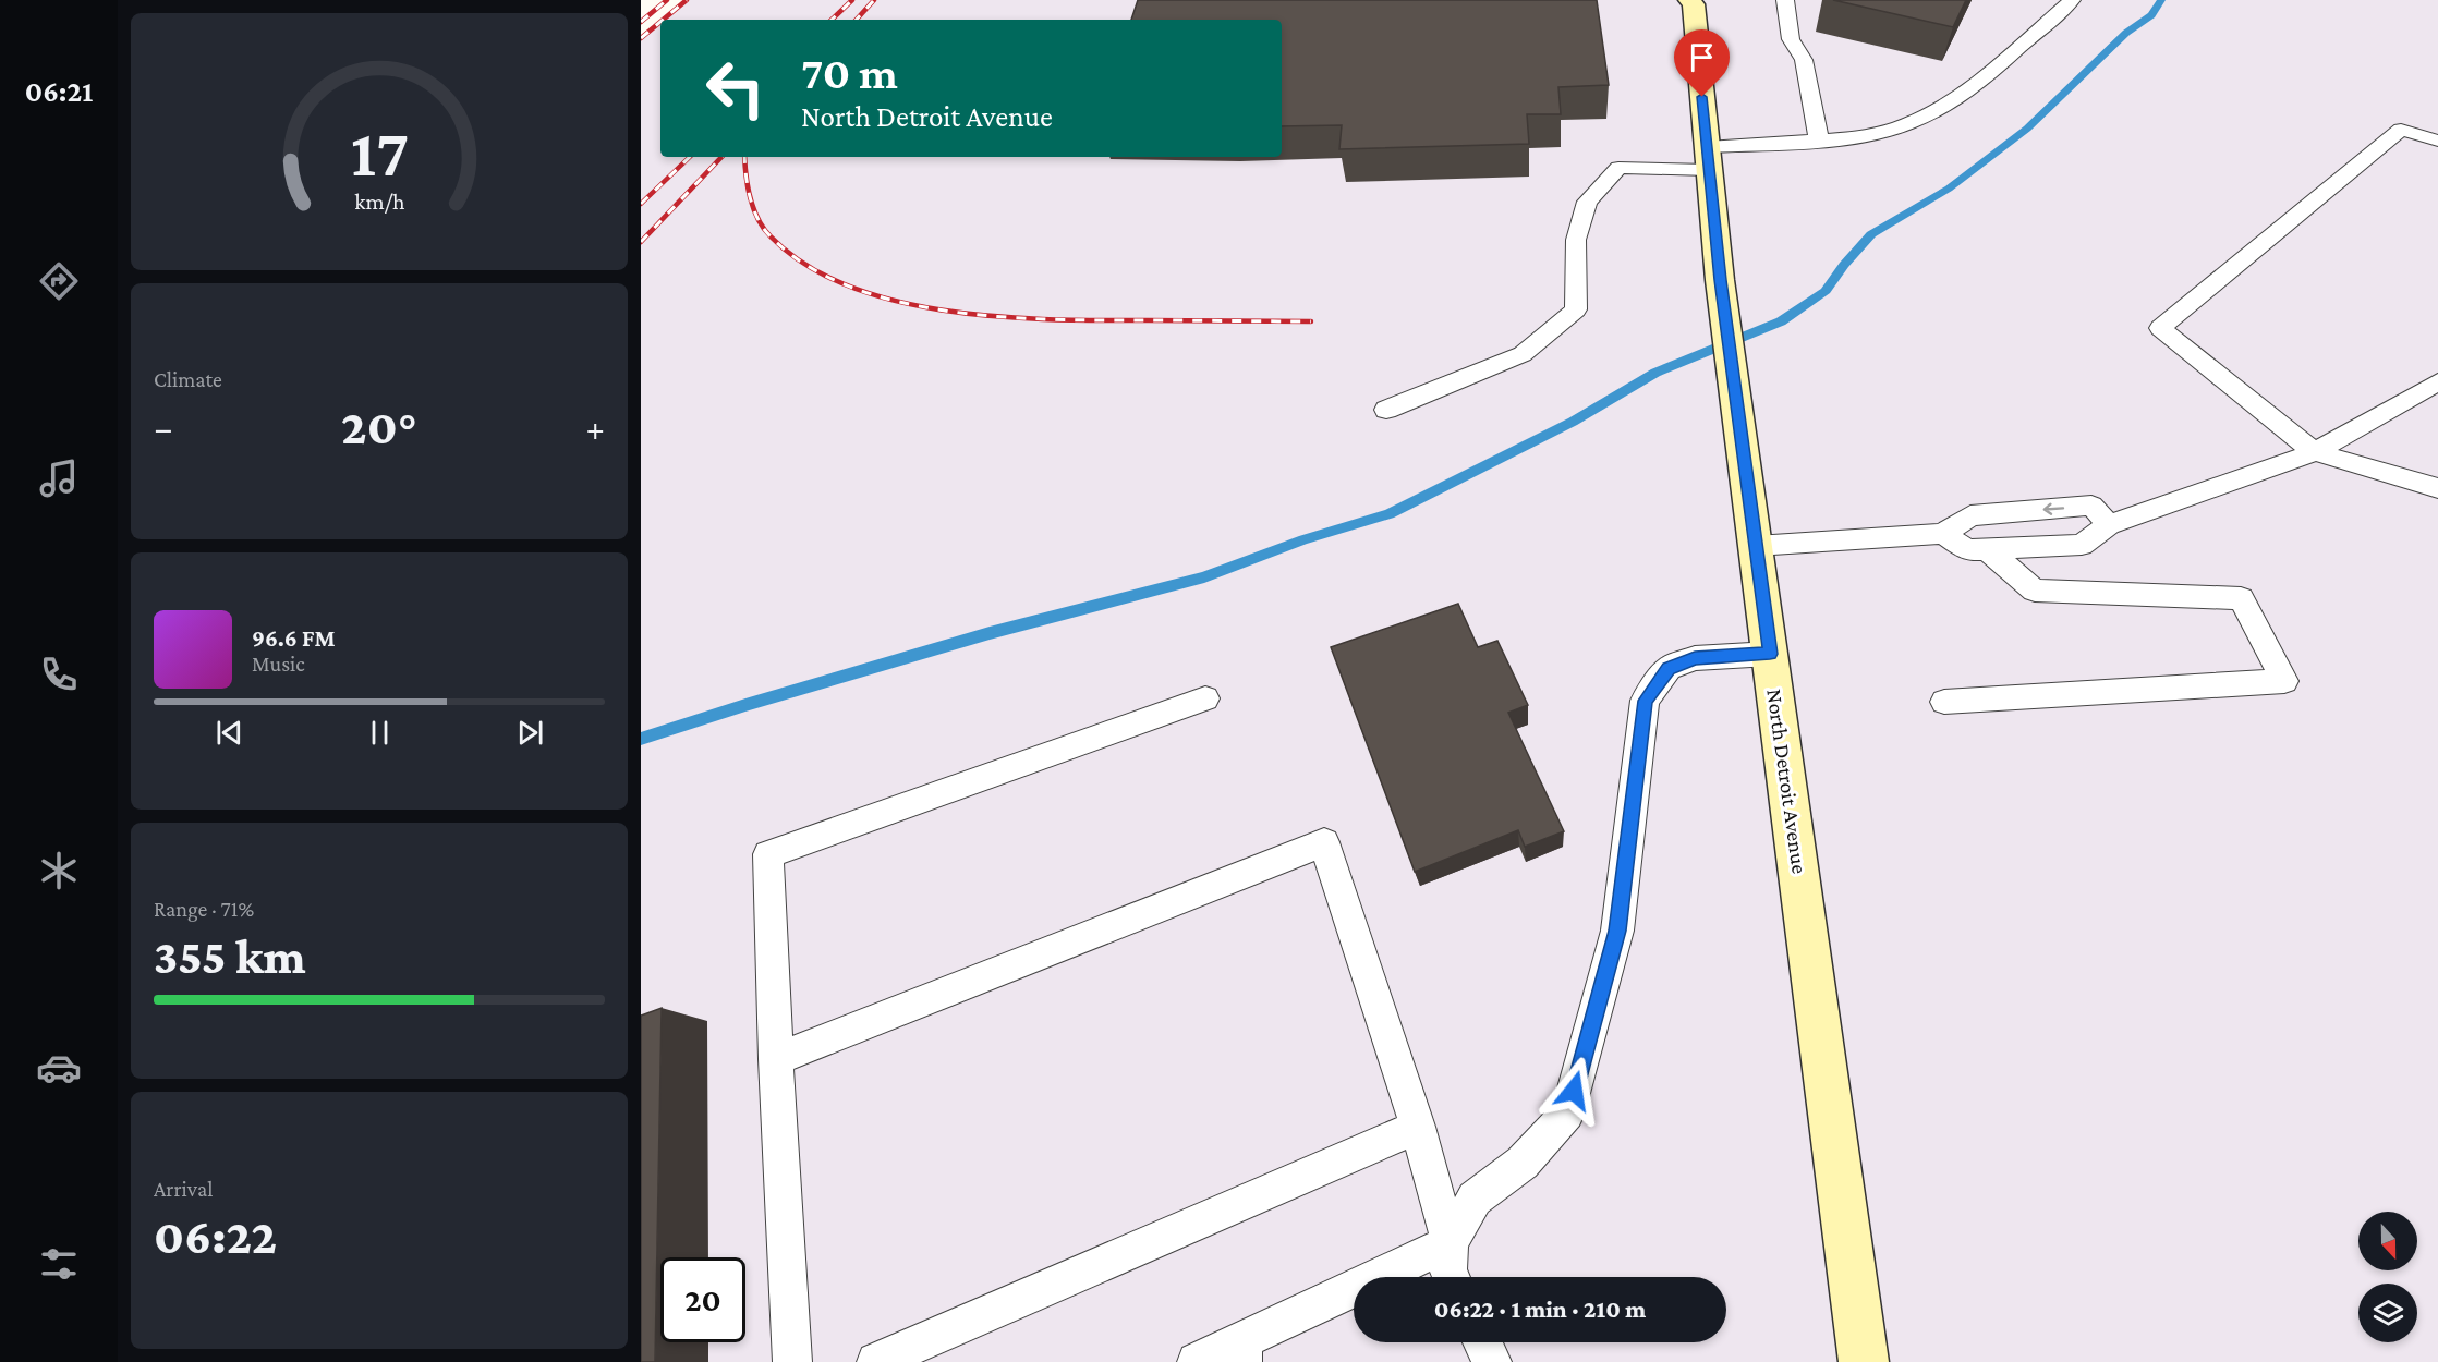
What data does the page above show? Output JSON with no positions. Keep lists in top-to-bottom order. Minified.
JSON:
{"streets":{"main road":["North Detroit Avenue"]},"north":"bottom","page":{"tabs":"06:21","turn":["70 m","North Detroit Avenue"],"tile":["Climate",["Range · 71%","355 km"],["Arrival","06:22"]],"heat":["−","20°","+"],"song":["96.6 FM","Music"],"limit":"20","trip":"06:22 · 1 min · 210 m","gauge":["17","km/h"]}}
